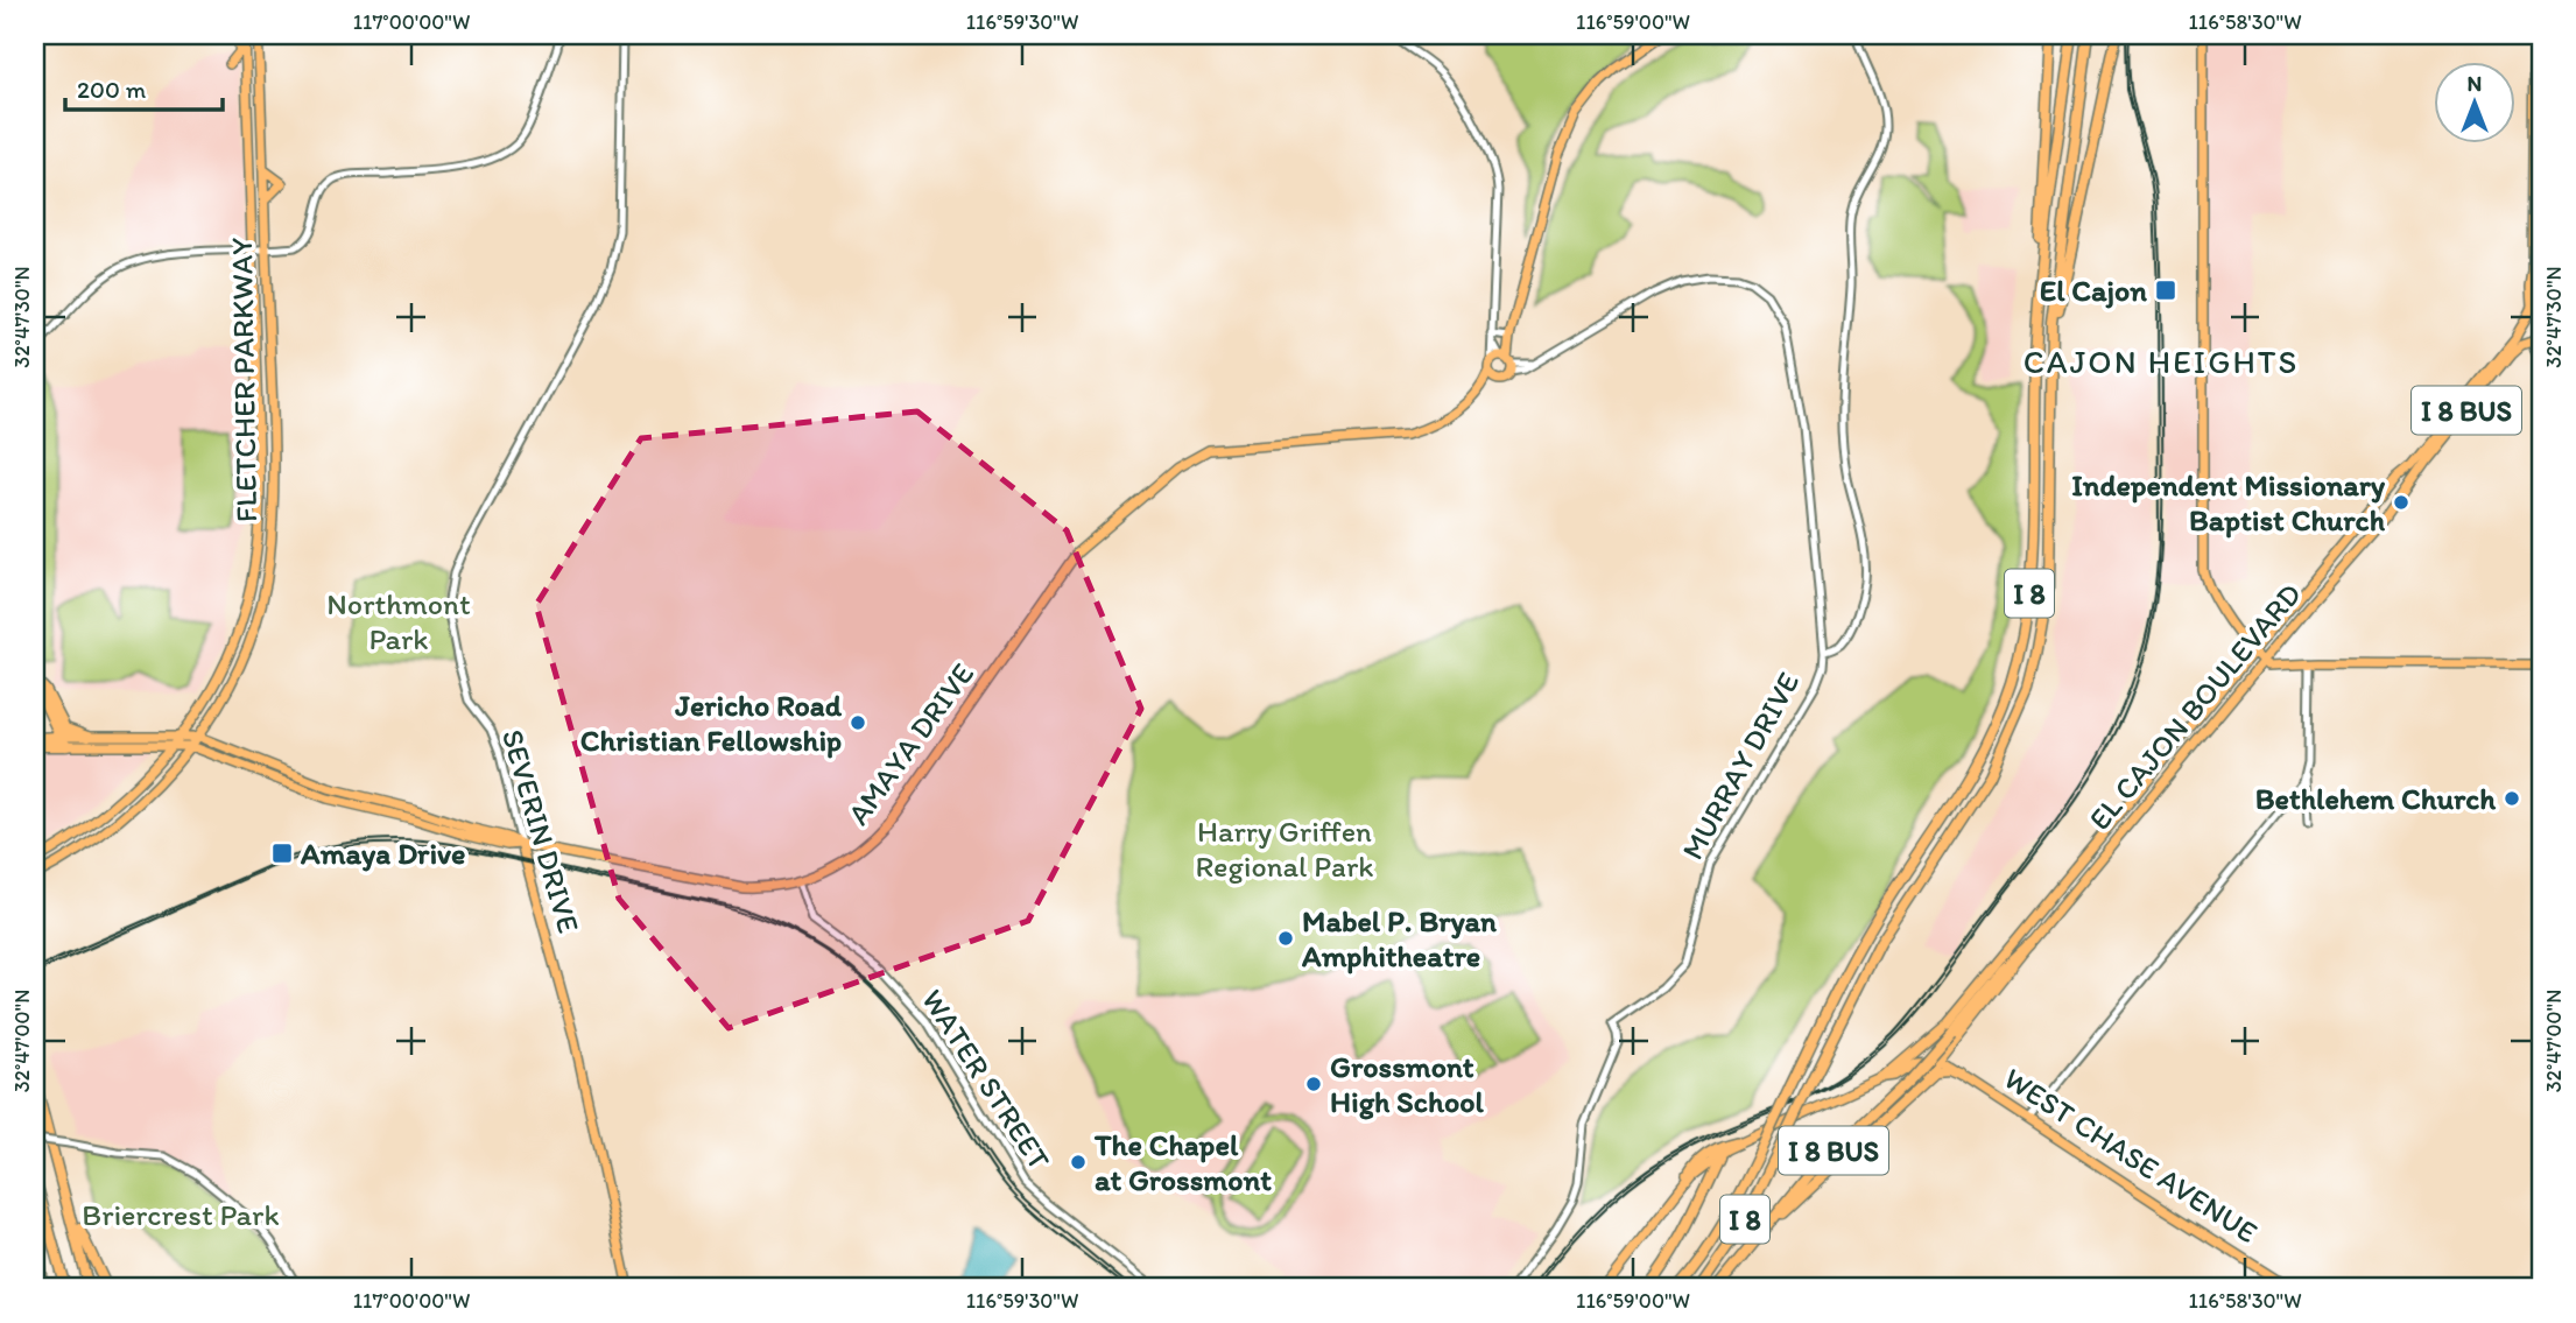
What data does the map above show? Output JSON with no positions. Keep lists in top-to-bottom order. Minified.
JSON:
{"streets":{"highway":["I 8 BUS","I 8"],"main road":["FLETCHER PARKWAY","EL CAJON BOULEVARD","AMAYA DRIVE","SEVERIN DRIVE","WEST CHASE AVENUE"],"street":["MURRAY DRIVE","WATER STREET"]},"crossings":[["FLETCHER PARKWAY","AMAYA DRIVE"],["I 8 BUS","EL CAJON BOULEVARD"],["EL CAJON BOULEVARD","WEST CHASE AVENUE"],["AMAYA DRIVE","SEVERIN DRIVE"],["AMAYA DRIVE","WATER STREET"]],"districts":["CAJON HEIGHTS"],"parks":["Northmont Park","Harry Griffen Regional Park","Briercrest Park"],"places":{"transit":["El Cajon","Amaya Drive"],"other":["Independent Missionary Baptist Church","Jericho Road Christian Fellowship","Bethlehem Church","Mabel P. Bryan Amphitheatre","Grossmont High School","The Chapel at Grossmont"]},"scale_bar":"200 m","north":"top","coordinates":["117°00'00\"W","116°59'30\"W","116°59'00\"W","116°58'30\"W","32°47'30\"N","32°47'00\"N"]}
